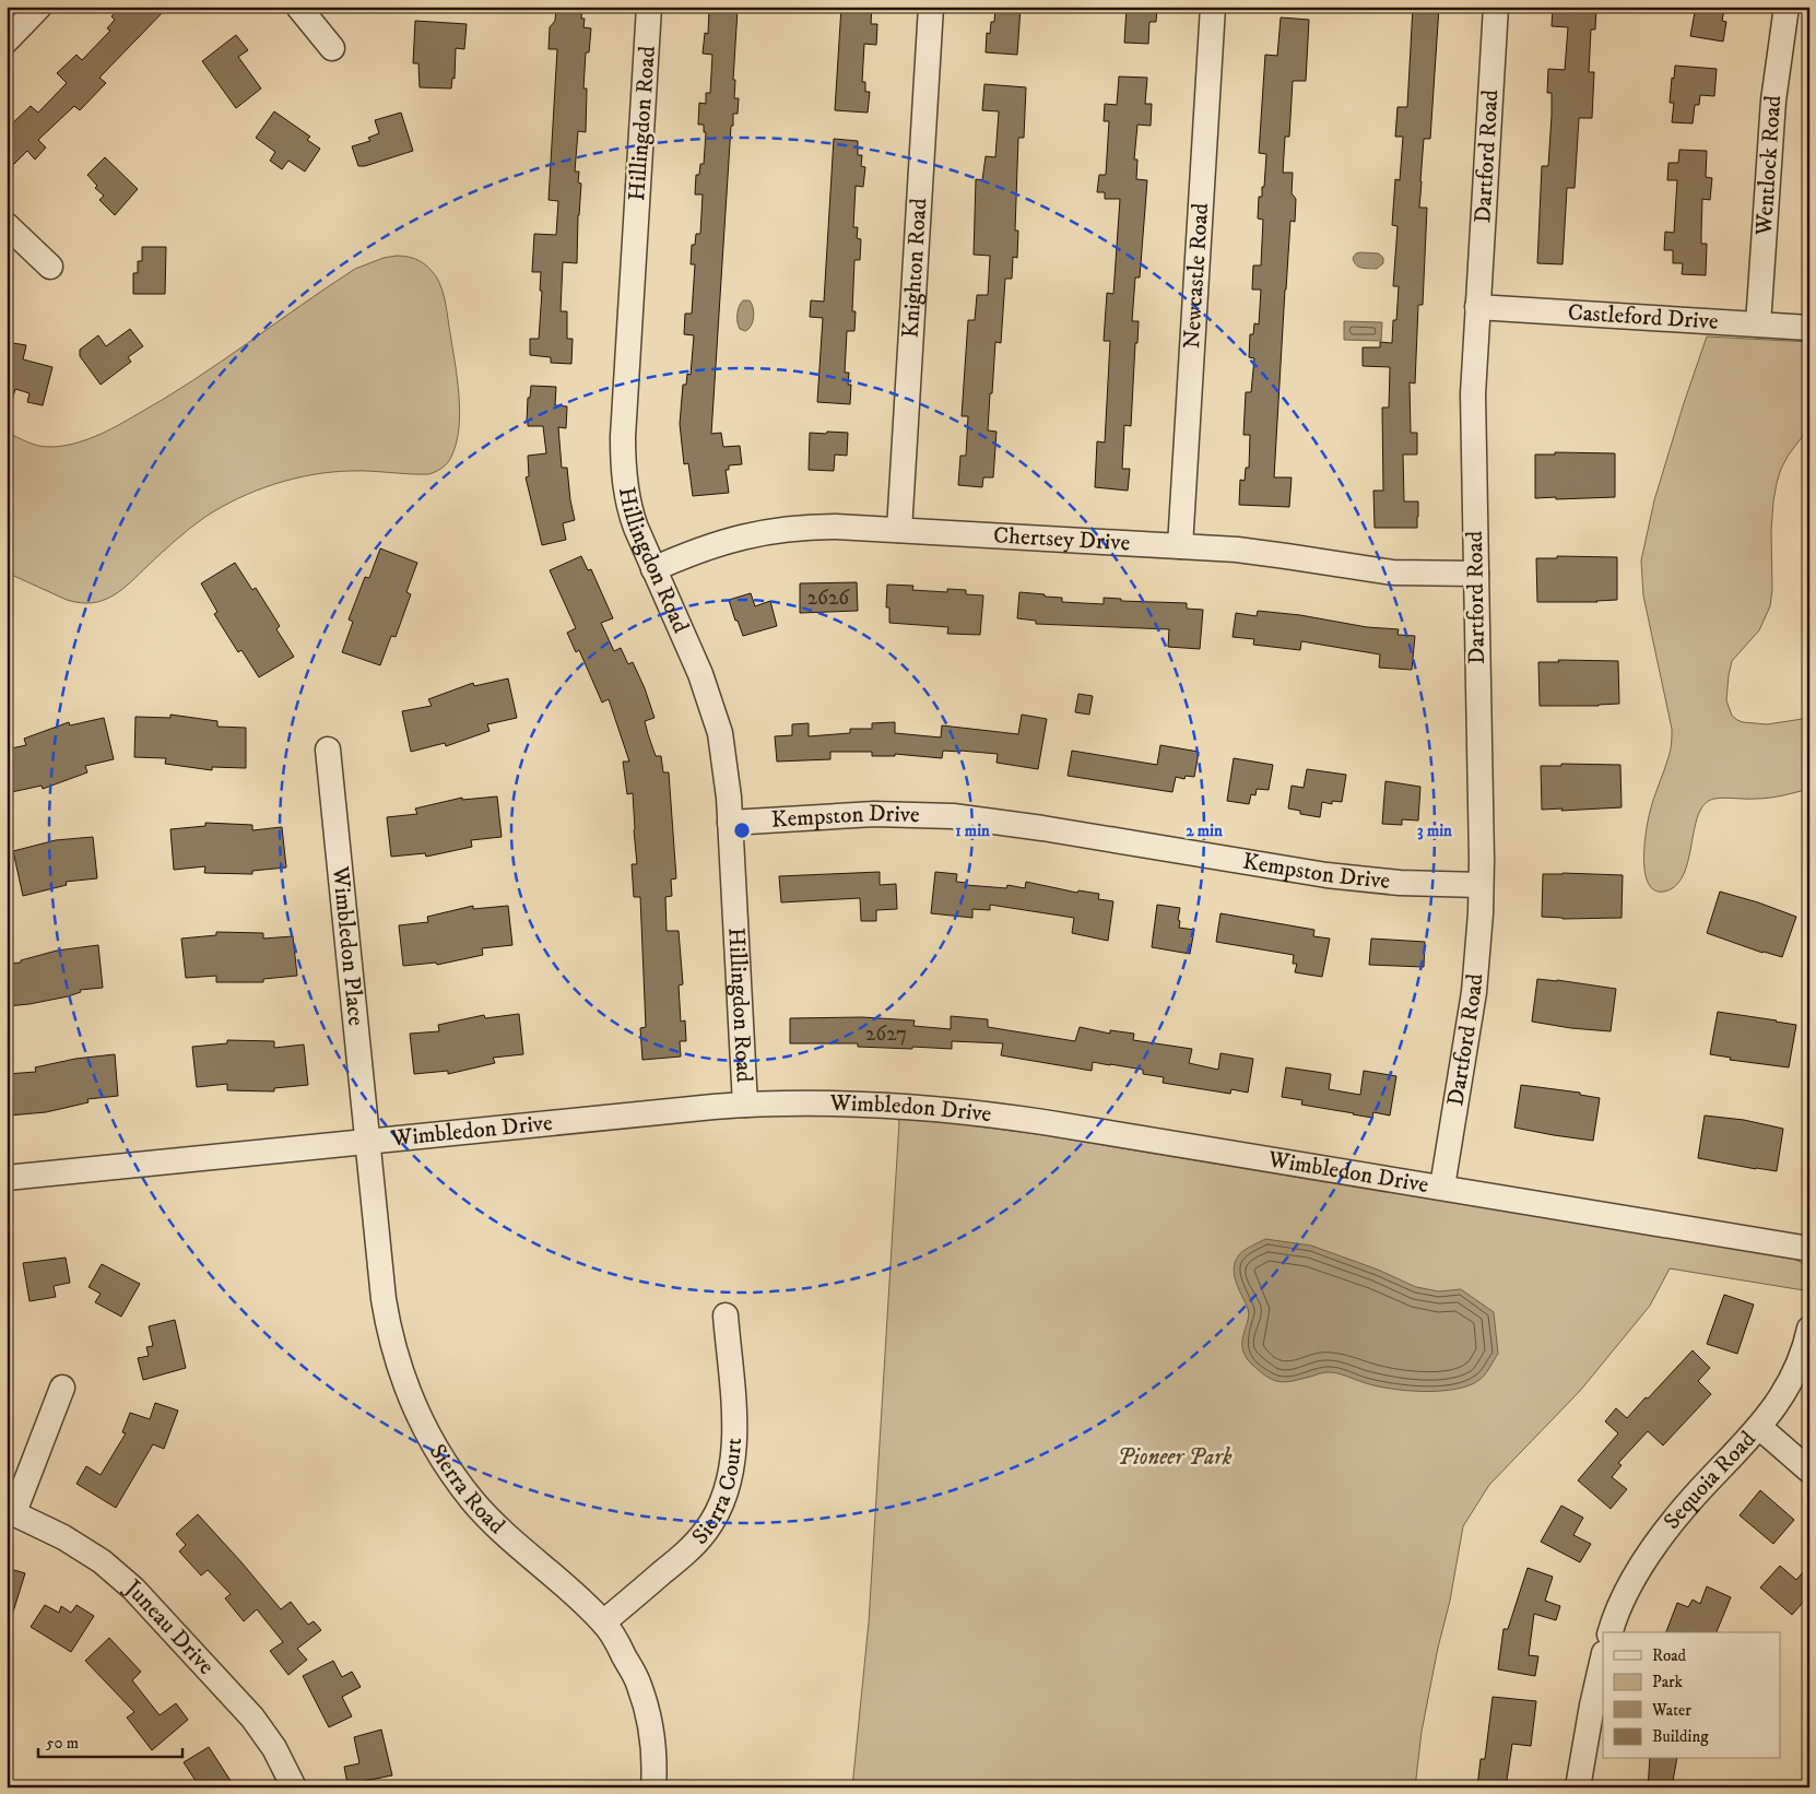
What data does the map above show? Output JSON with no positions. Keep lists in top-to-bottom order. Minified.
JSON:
{"streets":{"street":["Hillingdon Road","Dartford Road","Wentlock Road","Knighton Road","Newcastle Road","Castleford Drive","Chertsey Drive","Kempston Drive","Wimbledon Place","Wimbledon Drive","Sequoia Road","Sierra Road","Sierra Court","Juneau Drive"]},"crossings":[["Hillingdon Road","Chertsey Drive"],["Hillingdon Road","Kempston Drive"],["Hillingdon Road","Wimbledon Drive"],["Dartford Road","Castleford Drive"],["Dartford Road","Chertsey Drive"],["Dartford Road","Kempston Drive"],["Dartford Road","Wimbledon Drive"],["Wentlock Road","Castleford Drive"],["Knighton Road","Chertsey Drive"],["Newcastle Road","Chertsey Drive"],["Wimbledon Place","Wimbledon Drive"],["Wimbledon Place","Sierra Road"],["Wimbledon Drive","Sierra Road"],["Sierra Road","Sierra Court"]],"parks":["Pioneer Park"],"house_numbers":["2626","2627"],"legend":["Road","Park","Water","Building"],"scale_bar":"50 m","rings":["1 min","2 min","3 min"]}
